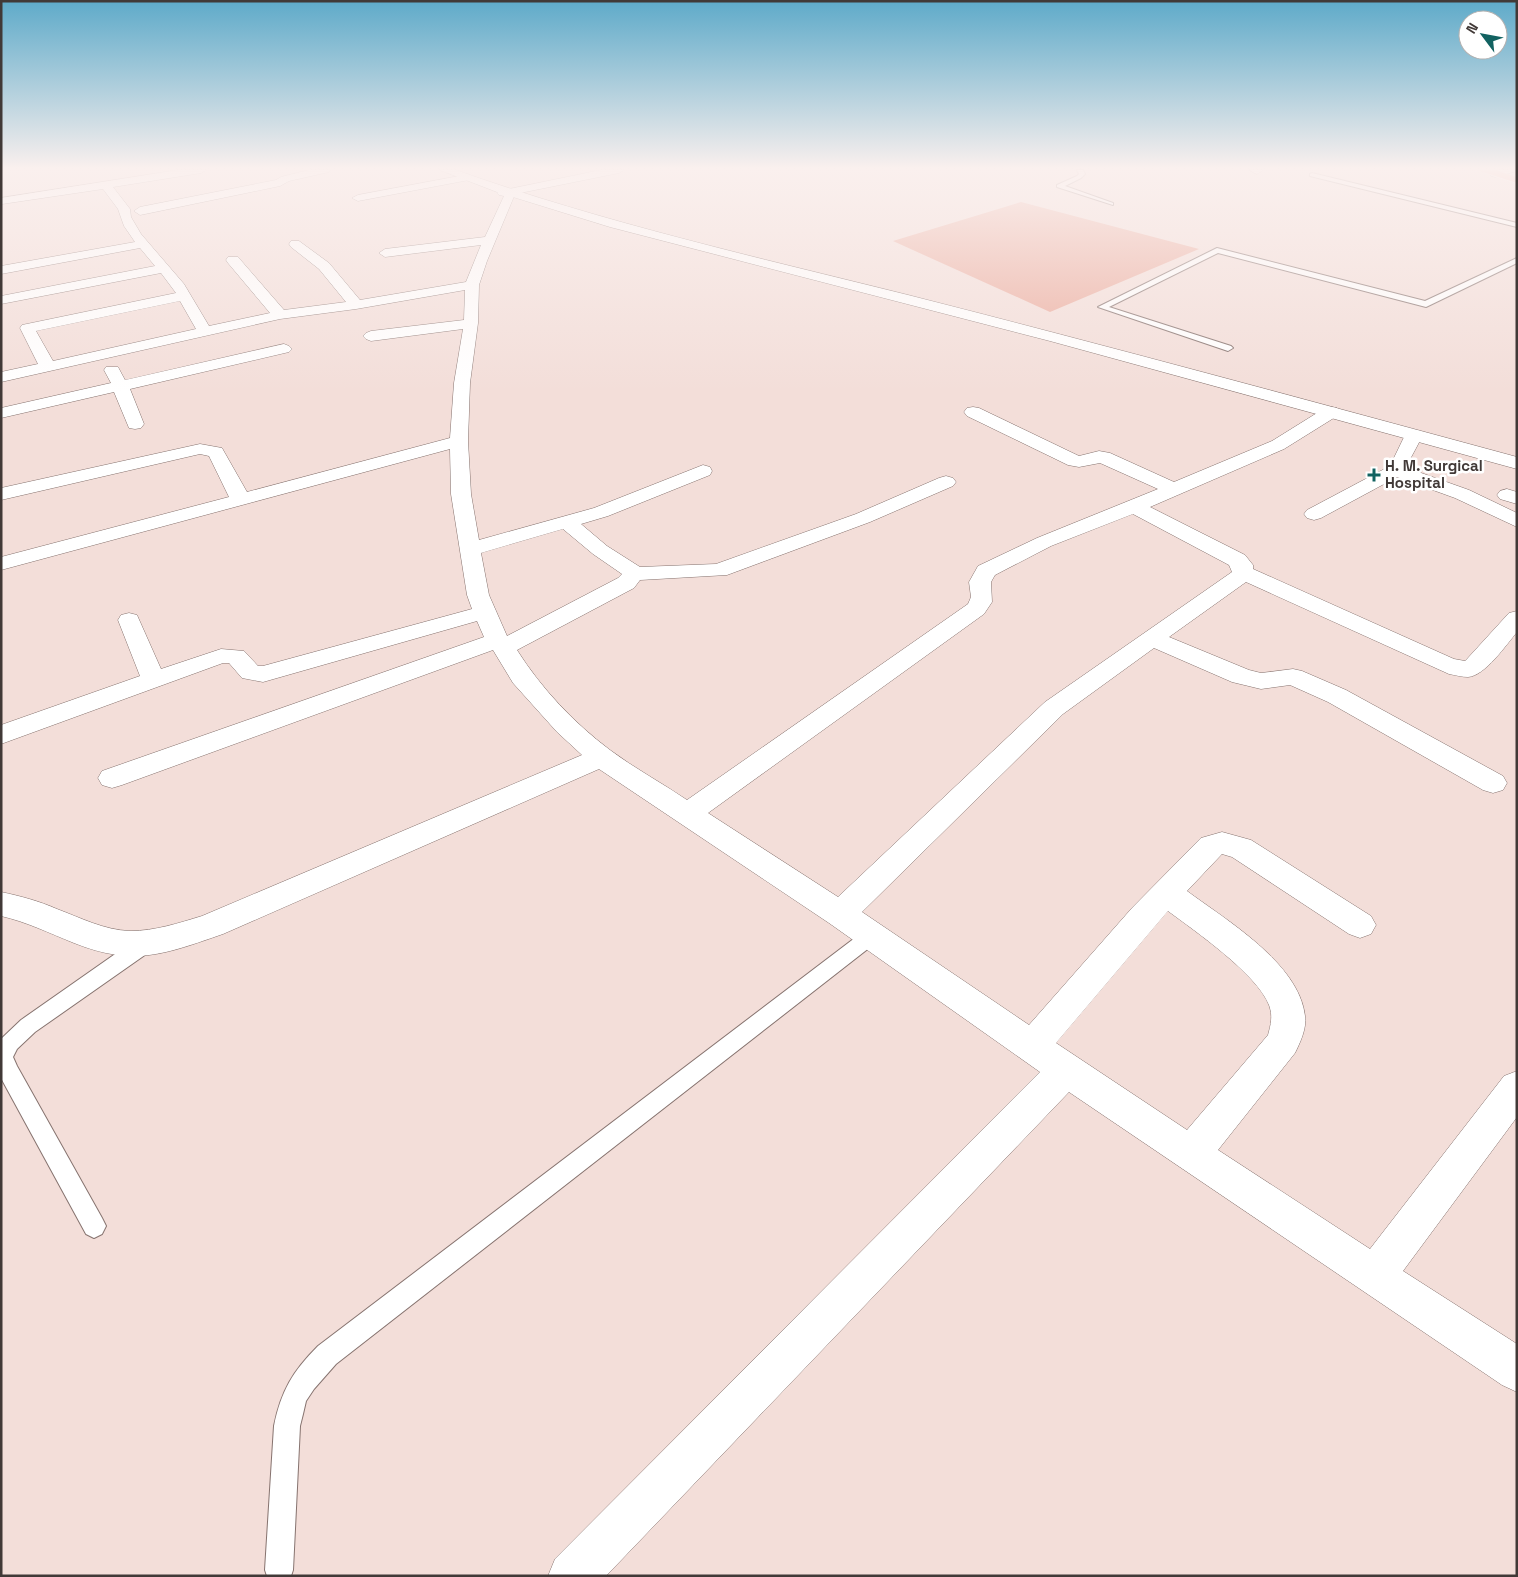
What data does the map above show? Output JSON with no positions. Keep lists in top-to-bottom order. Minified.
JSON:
{"places":{"health":["H. M. Surgical Hospital"]},"north":"top left"}
